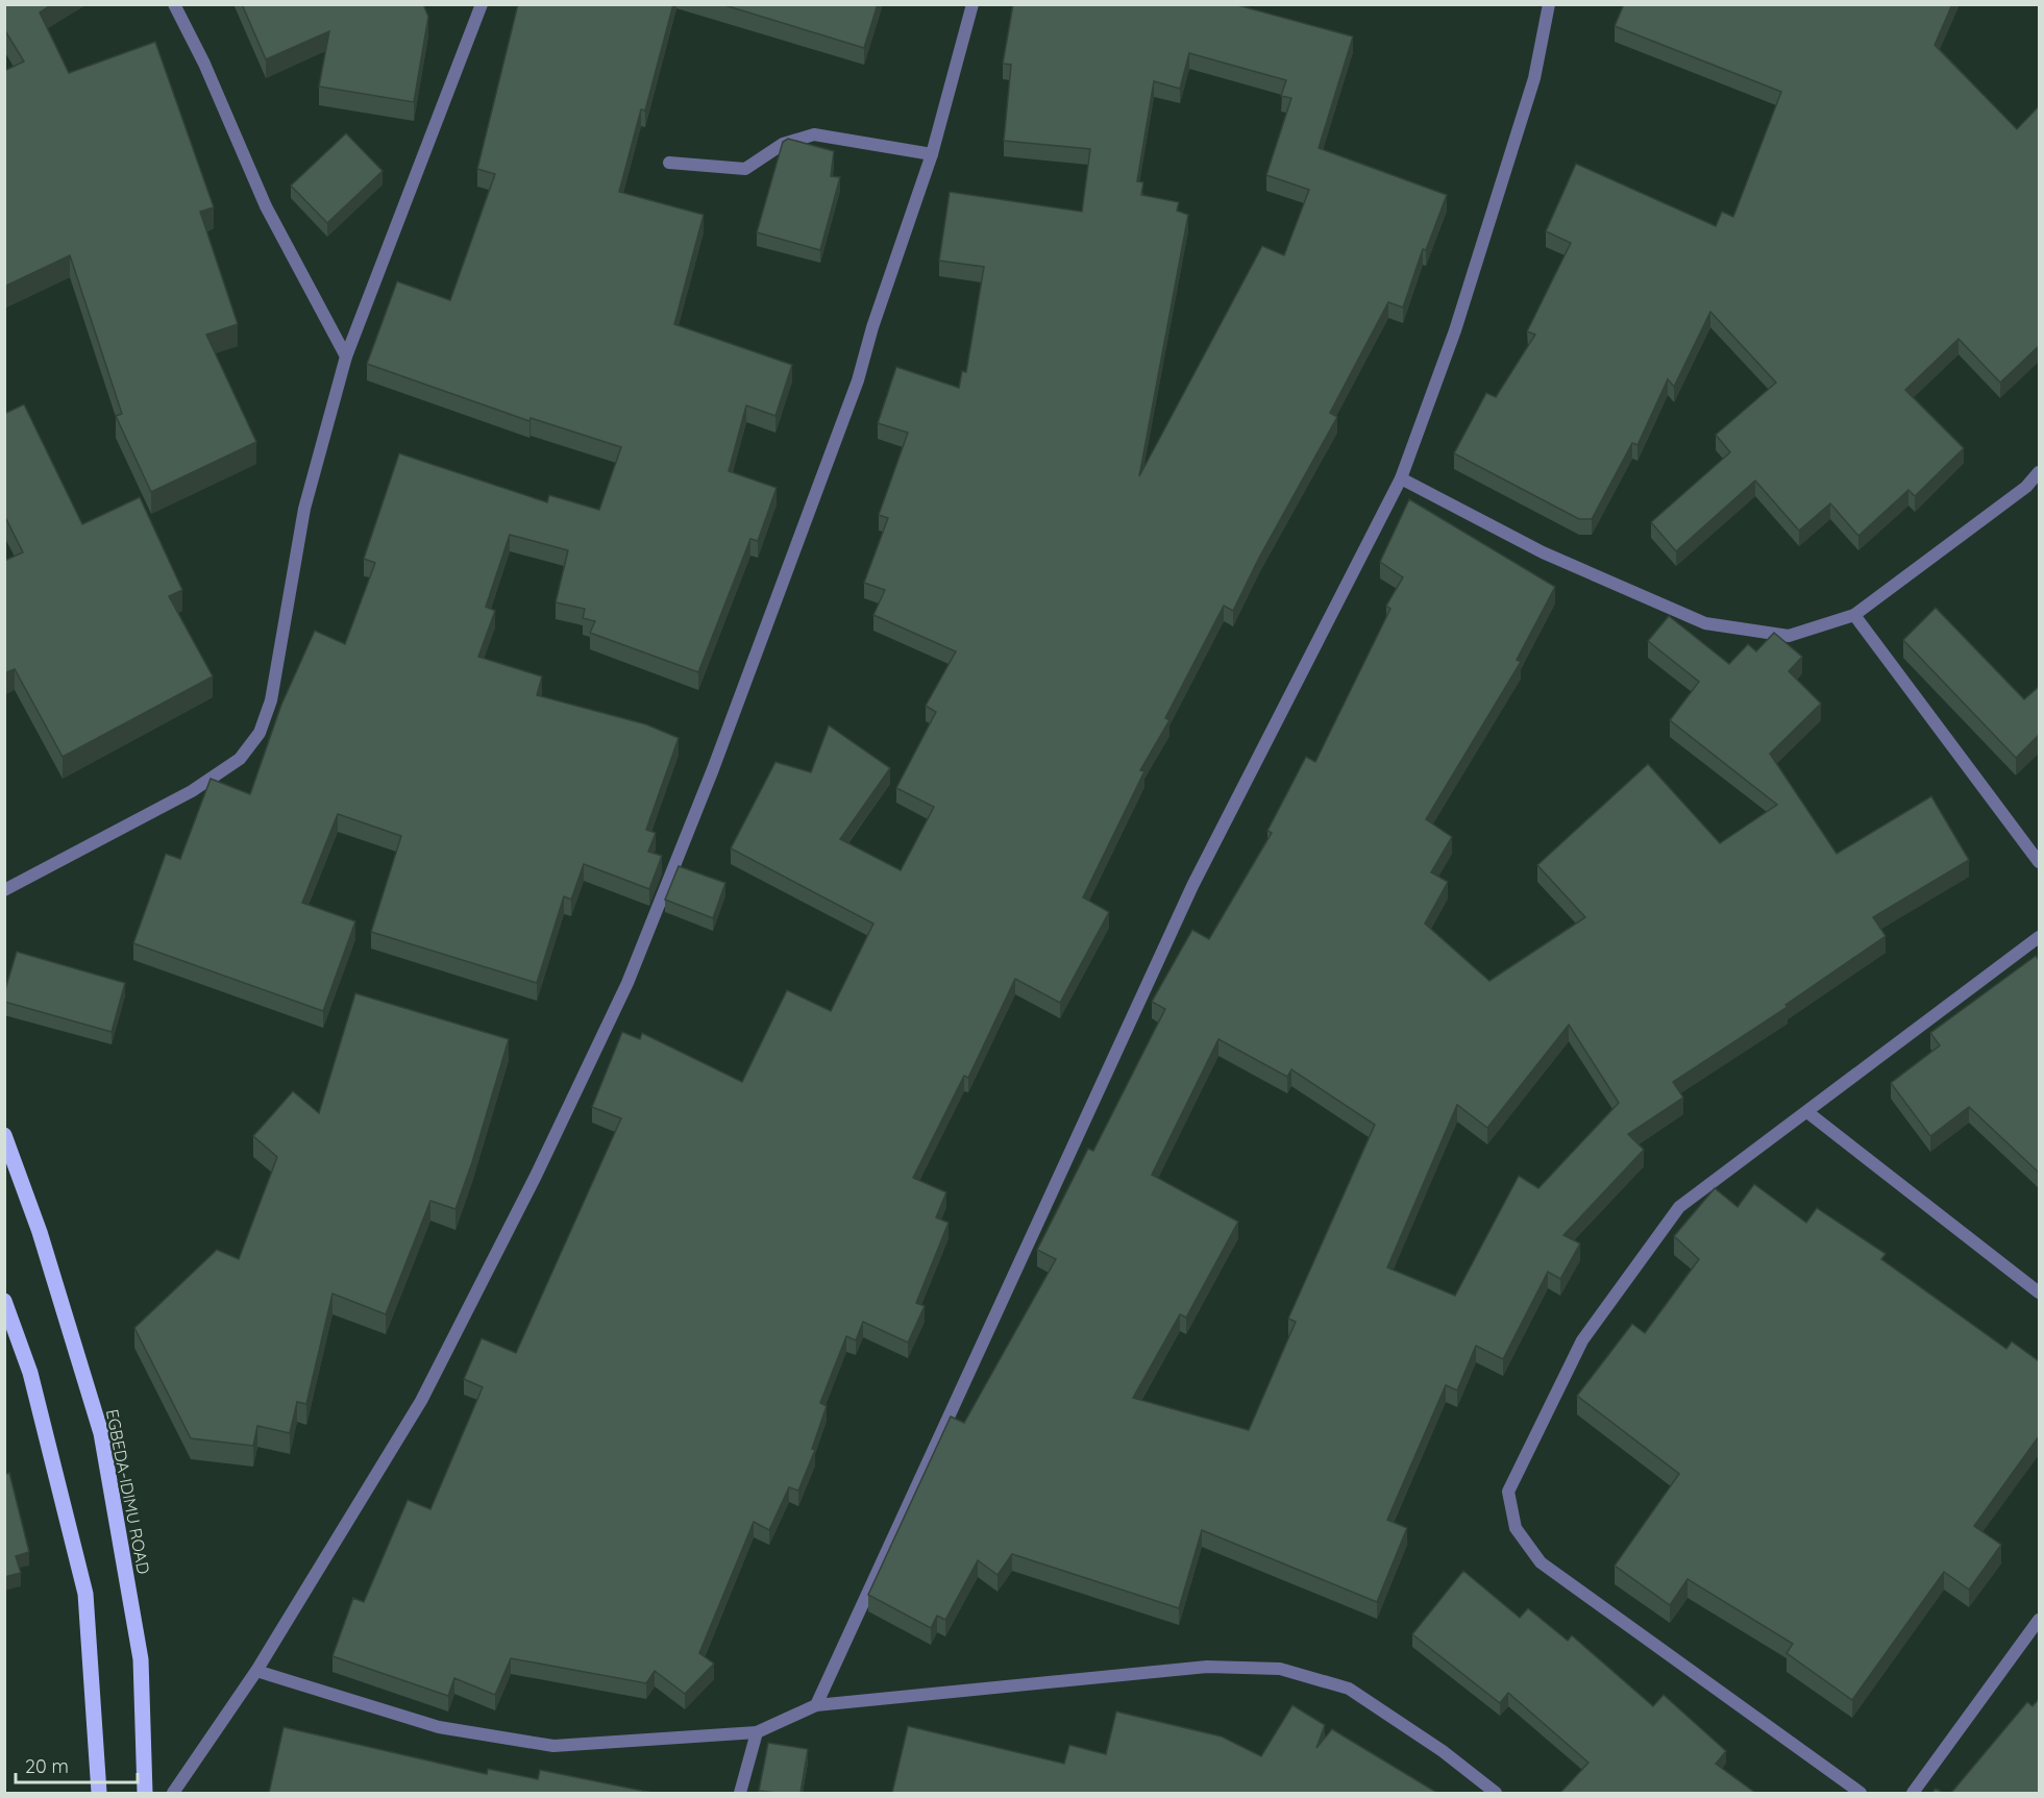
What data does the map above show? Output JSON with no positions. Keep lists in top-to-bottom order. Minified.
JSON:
{"streets":{"main road":["EGBEDA-IDIMU ROAD"]},"scale_bar":"20 m"}
